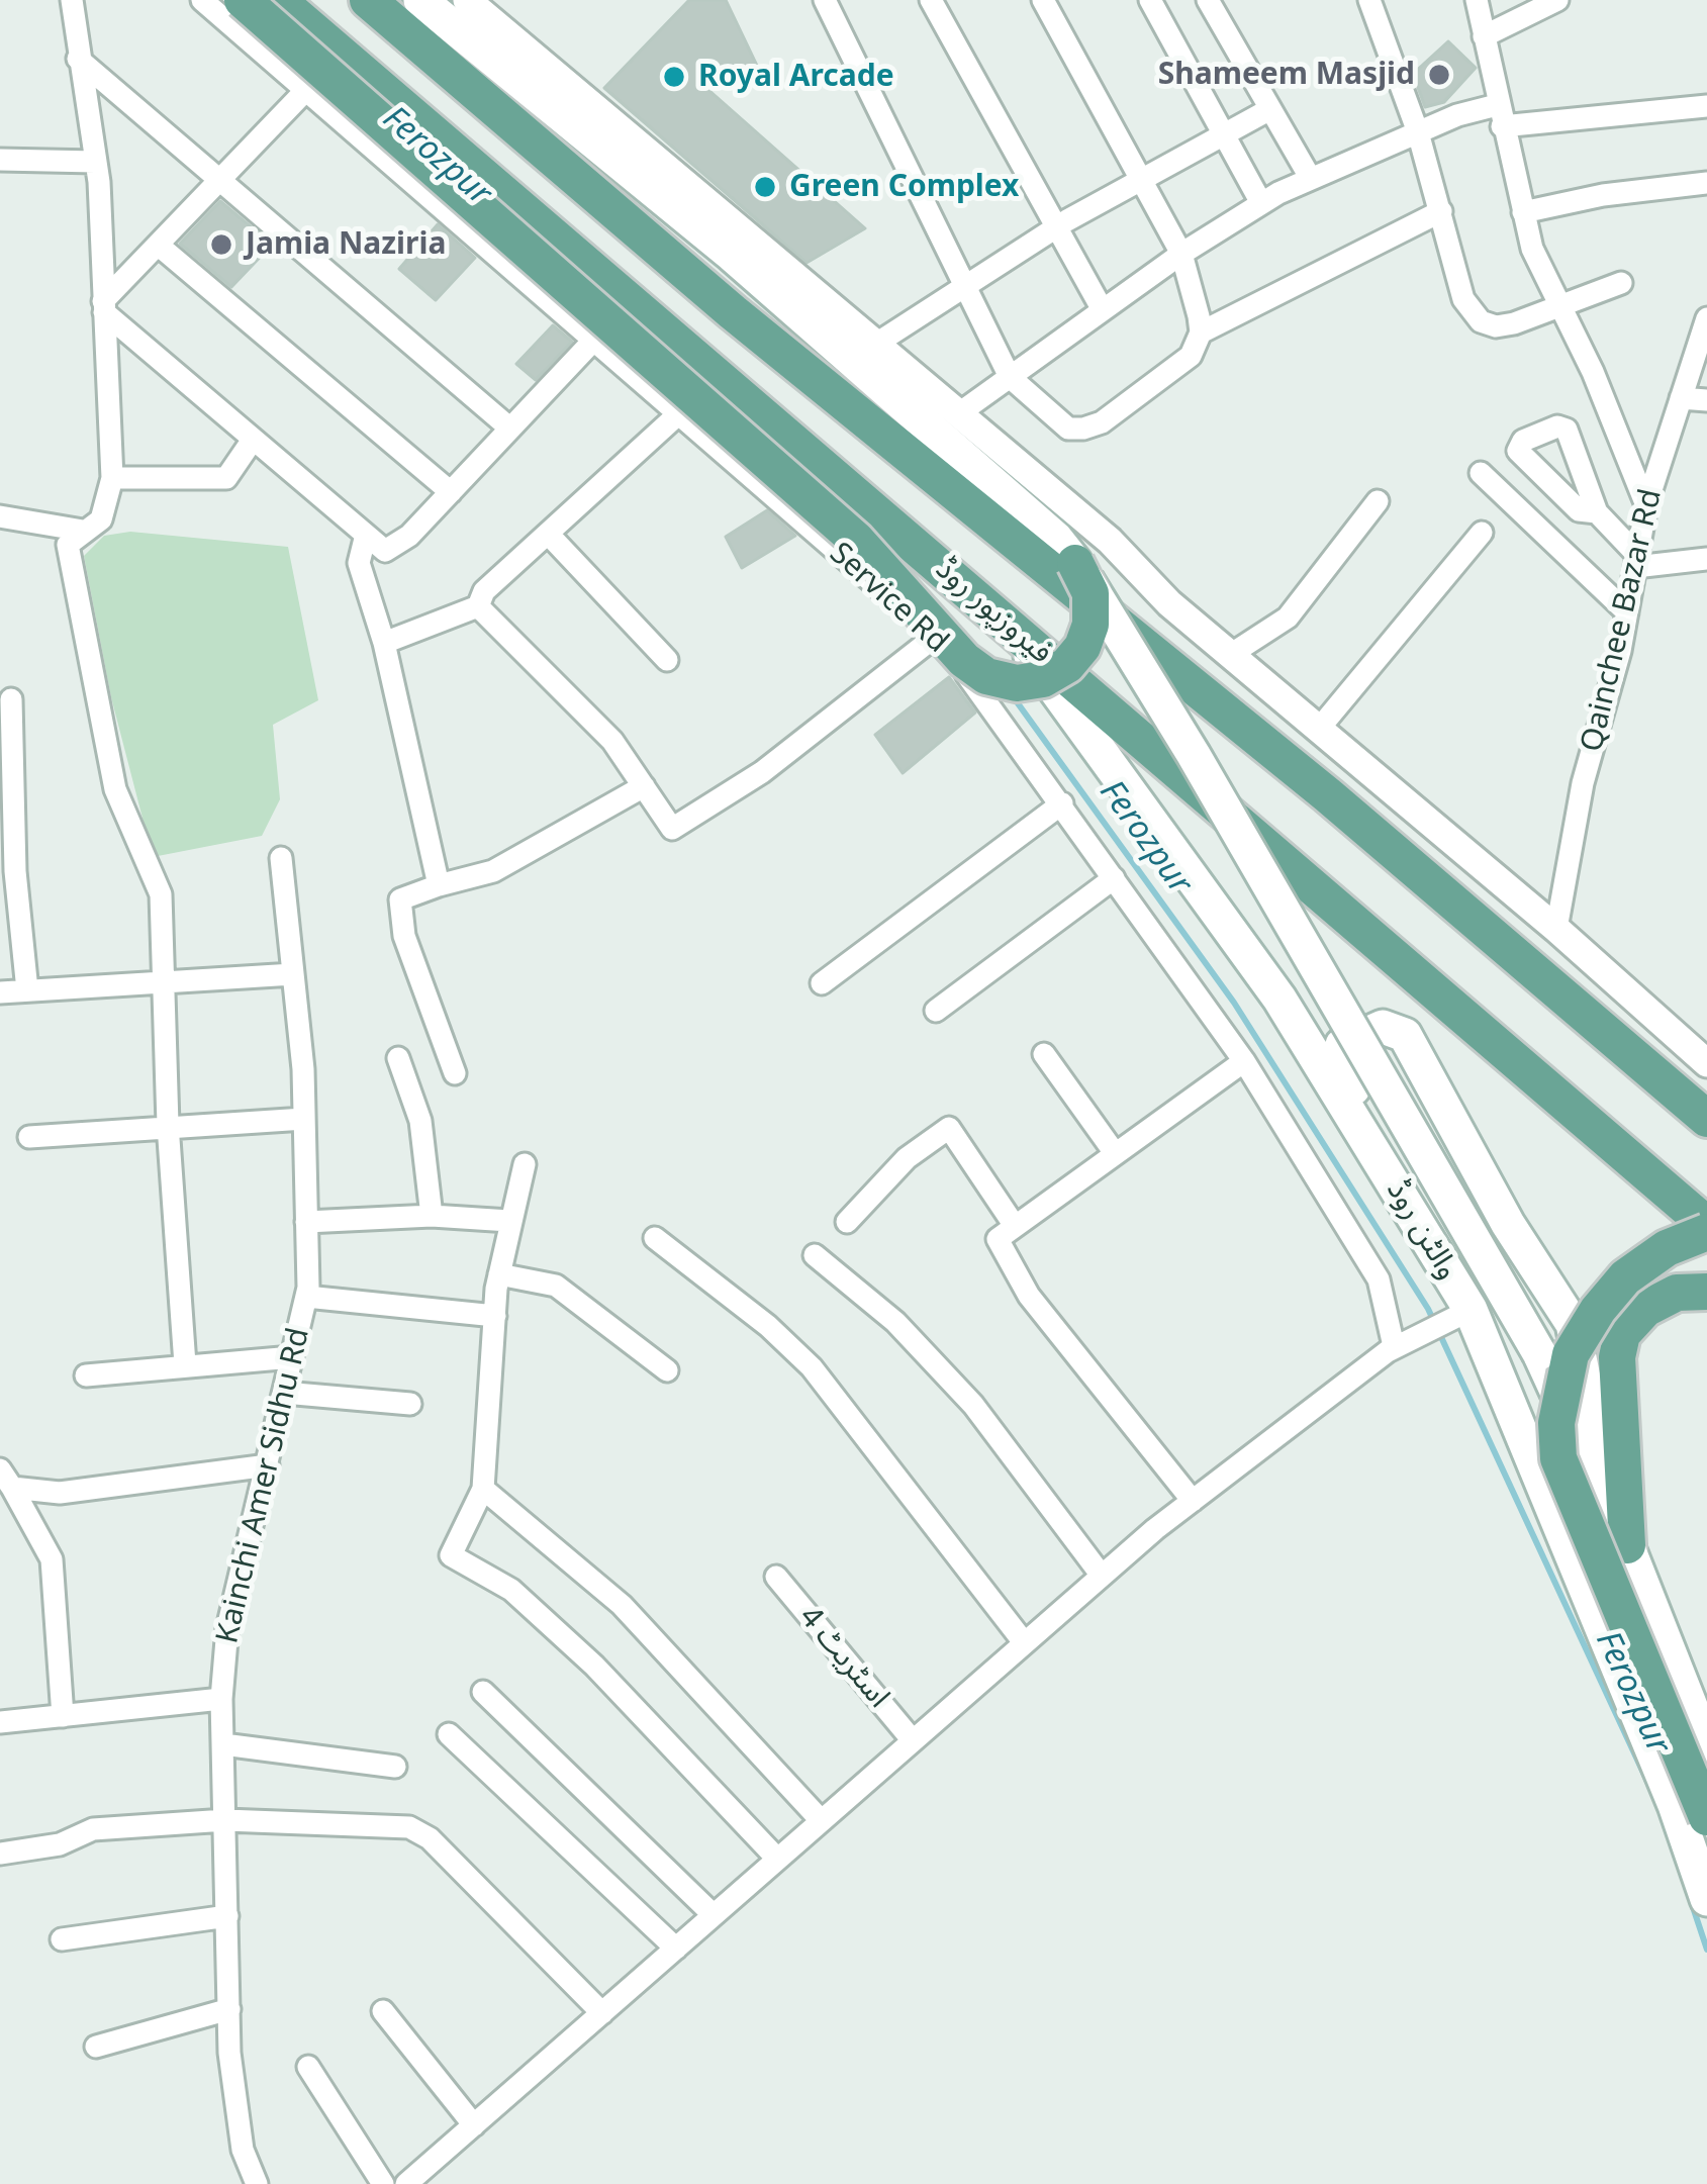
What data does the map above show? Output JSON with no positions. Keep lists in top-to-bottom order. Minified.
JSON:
{"streets":{"main road":["فیروزپور روڈ","والٹن روڈ"],"street":["Service Rd","Qainchee Bazar Rd","Kainchi Amer Sidhu Rd","اسٹریٹ 4"]},"crossings":[["فیروزپور روڈ","والٹن روڈ"]],"water":["Ferozpur"],"places":["Shameem Masjid","Royal Arcade","Green Complex","Jamia Naziria"]}
